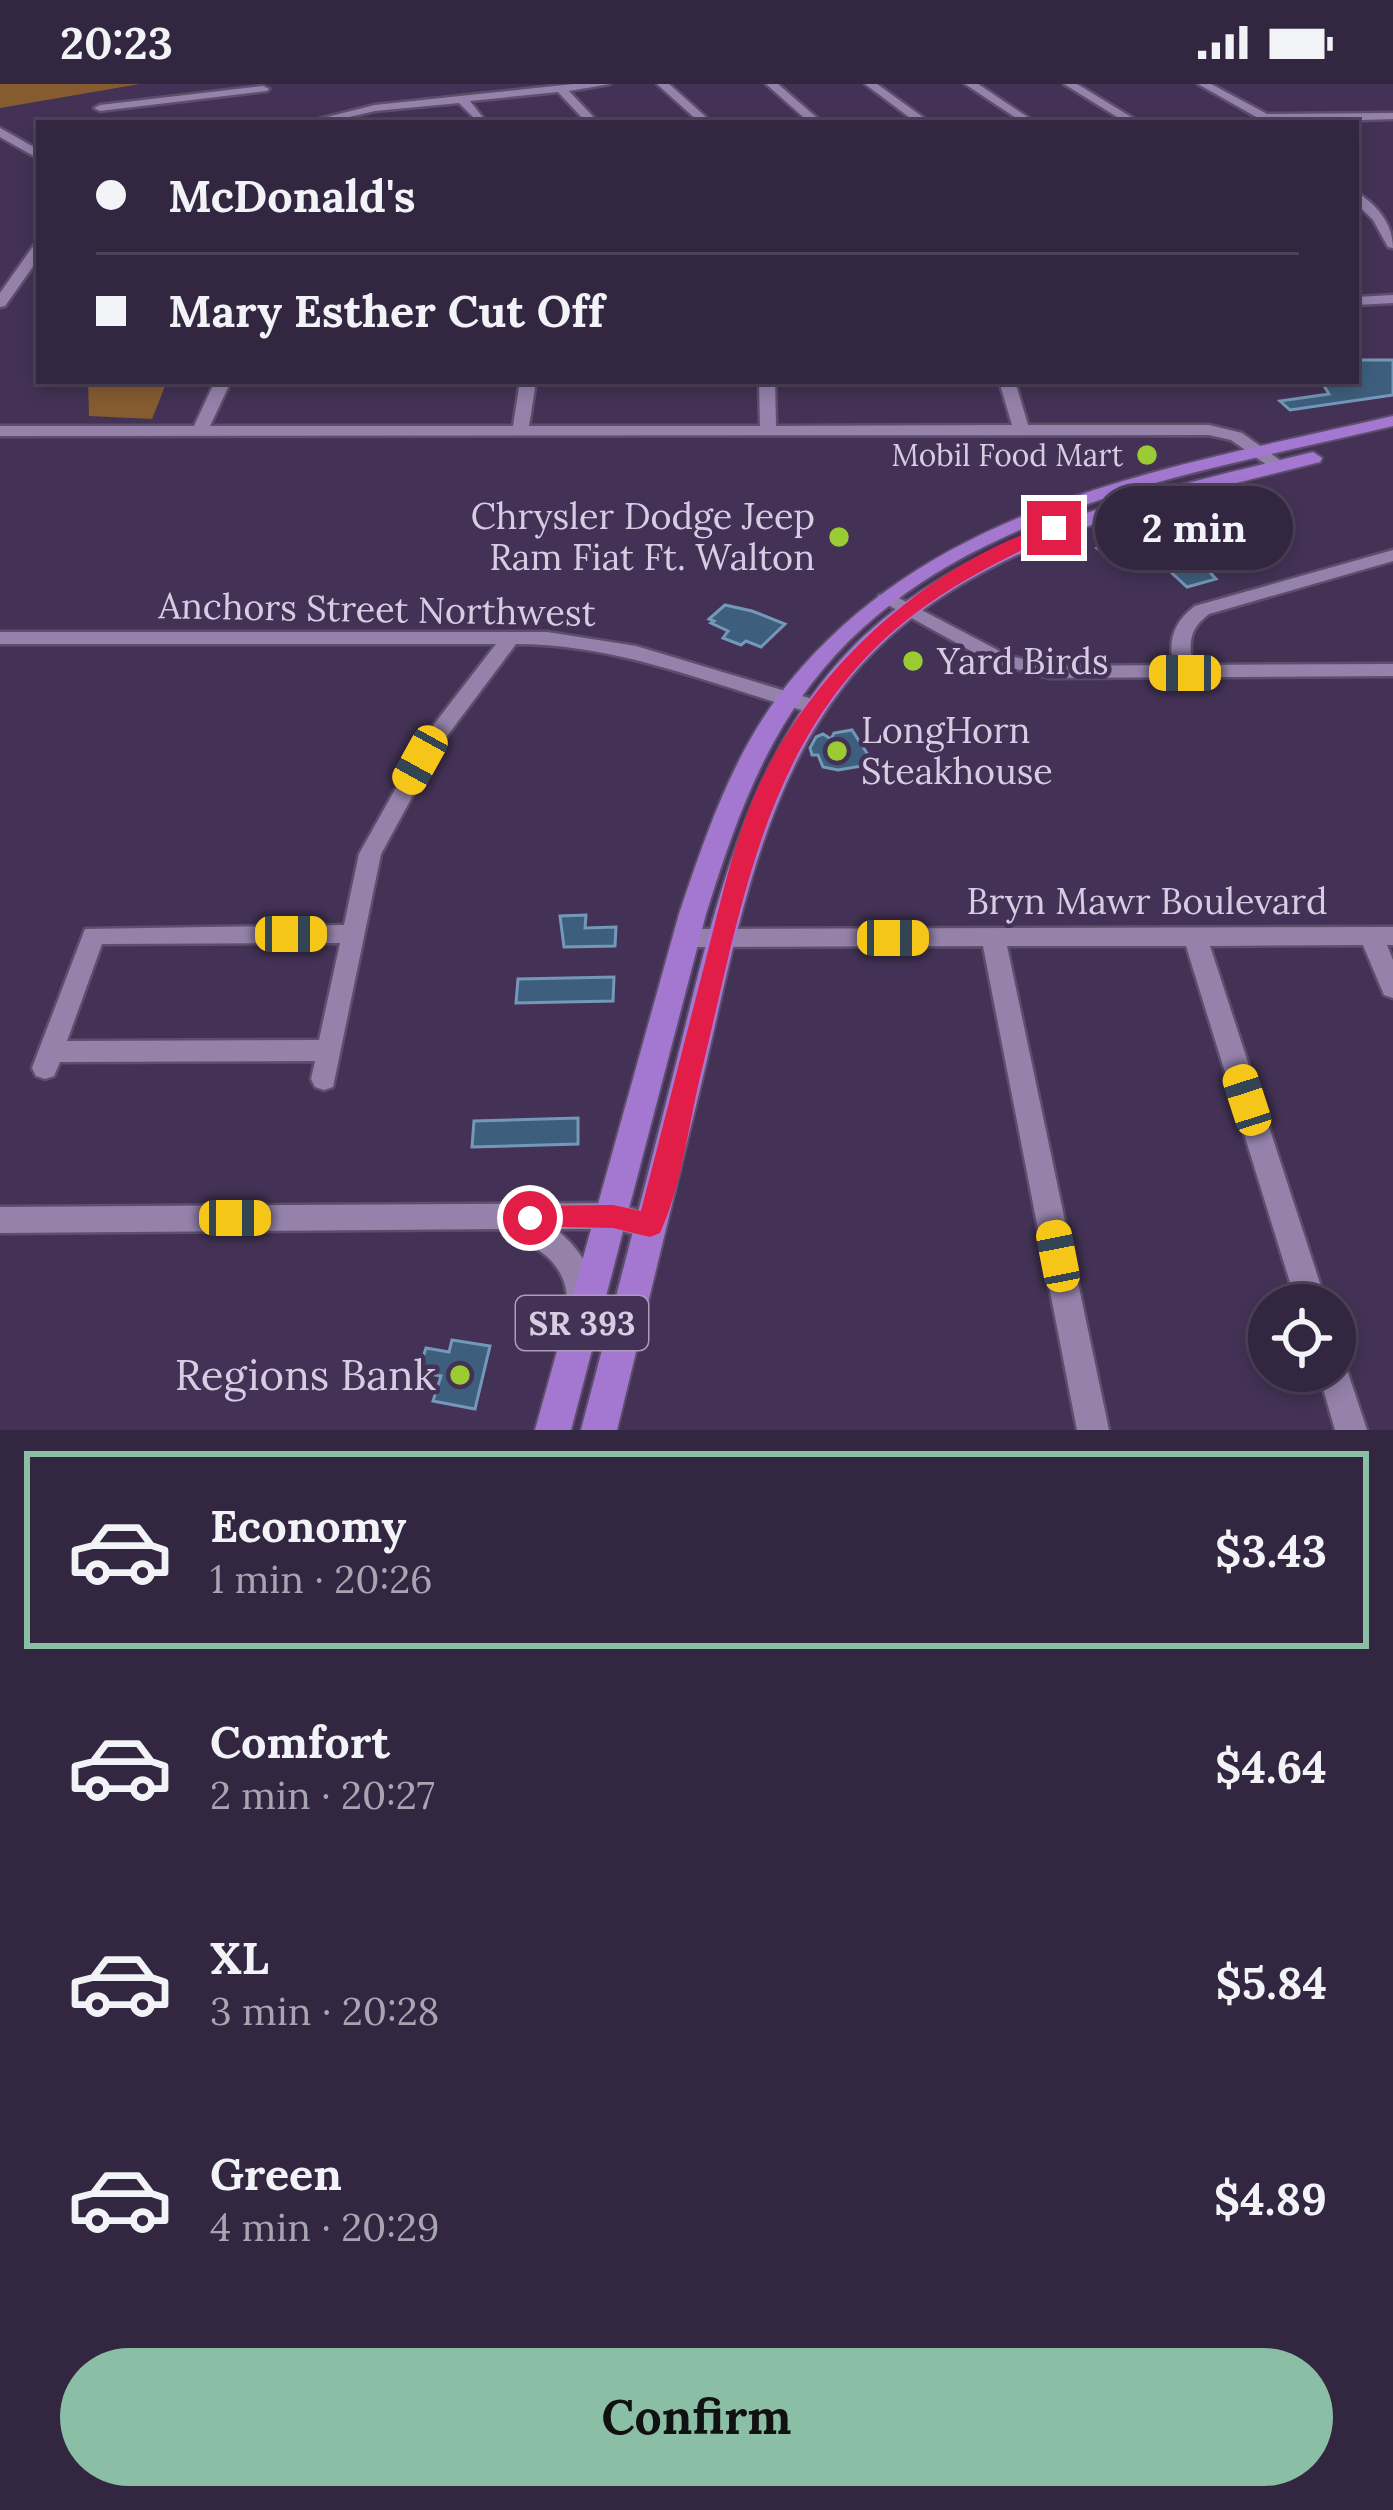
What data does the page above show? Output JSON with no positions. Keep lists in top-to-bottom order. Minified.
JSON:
{"streets":{"main road":["SR 393"],"street":["Anchors Street Northwest","Bryn Mawr Boulevard"]},"crossings":[["Anchors Street Northwest","SR 393"],["Bryn Mawr Boulevard","SR 393"]],"places":["Mobil Food Mart","Chrysler Dodge Jeep Ram Fiat Ft. Walton","Yard Birds","LongHorn Steakhouse","Regions Bank"],"page":{"status":"20:23","banner":["McDonald's","Mary Esther Cut Off"],"bubble":"2 min","list":[{"name":"Economy","note":"1 min · 20:26","value":"$3.43"},{"name":"Comfort","note":"2 min · 20:27","value":"$4.64"},{"name":"XL","note":"3 min · 20:28","value":"$5.84"},{"name":"Green","note":"4 min · 20:29","value":"$4.89"}],"buttons":"Confirm"}}
